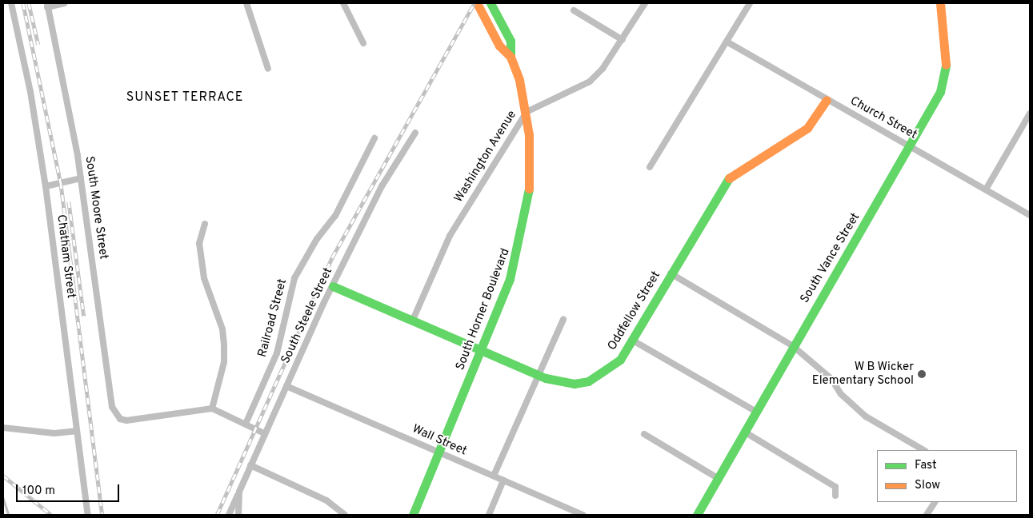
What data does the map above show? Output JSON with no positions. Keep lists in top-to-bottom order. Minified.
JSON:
{"streets":{"street":["Church Street","Washington Avenue","South Moore Street","Chatham Street","South Vance Street","South Horner Boulevard","Oddfellow Street","South Steele Street","Railroad Street","Wall Street"]},"crossings":[["Church Street","South Vance Street"],["Church Street","Oddfellow Street"],["Washington Avenue","South Horner Boulevard"],["Washington Avenue","Oddfellow Street"],["South Horner Boulevard","Oddfellow Street"],["South Horner Boulevard","Wall Street"],["Oddfellow Street","South Steele Street"],["South Steele Street","Wall Street"]],"districts":["SUNSET TERRACE"],"places":["W B Wicker Elementary School"],"legend":["Fast","Slow"],"scale_bar":"100 m"}
